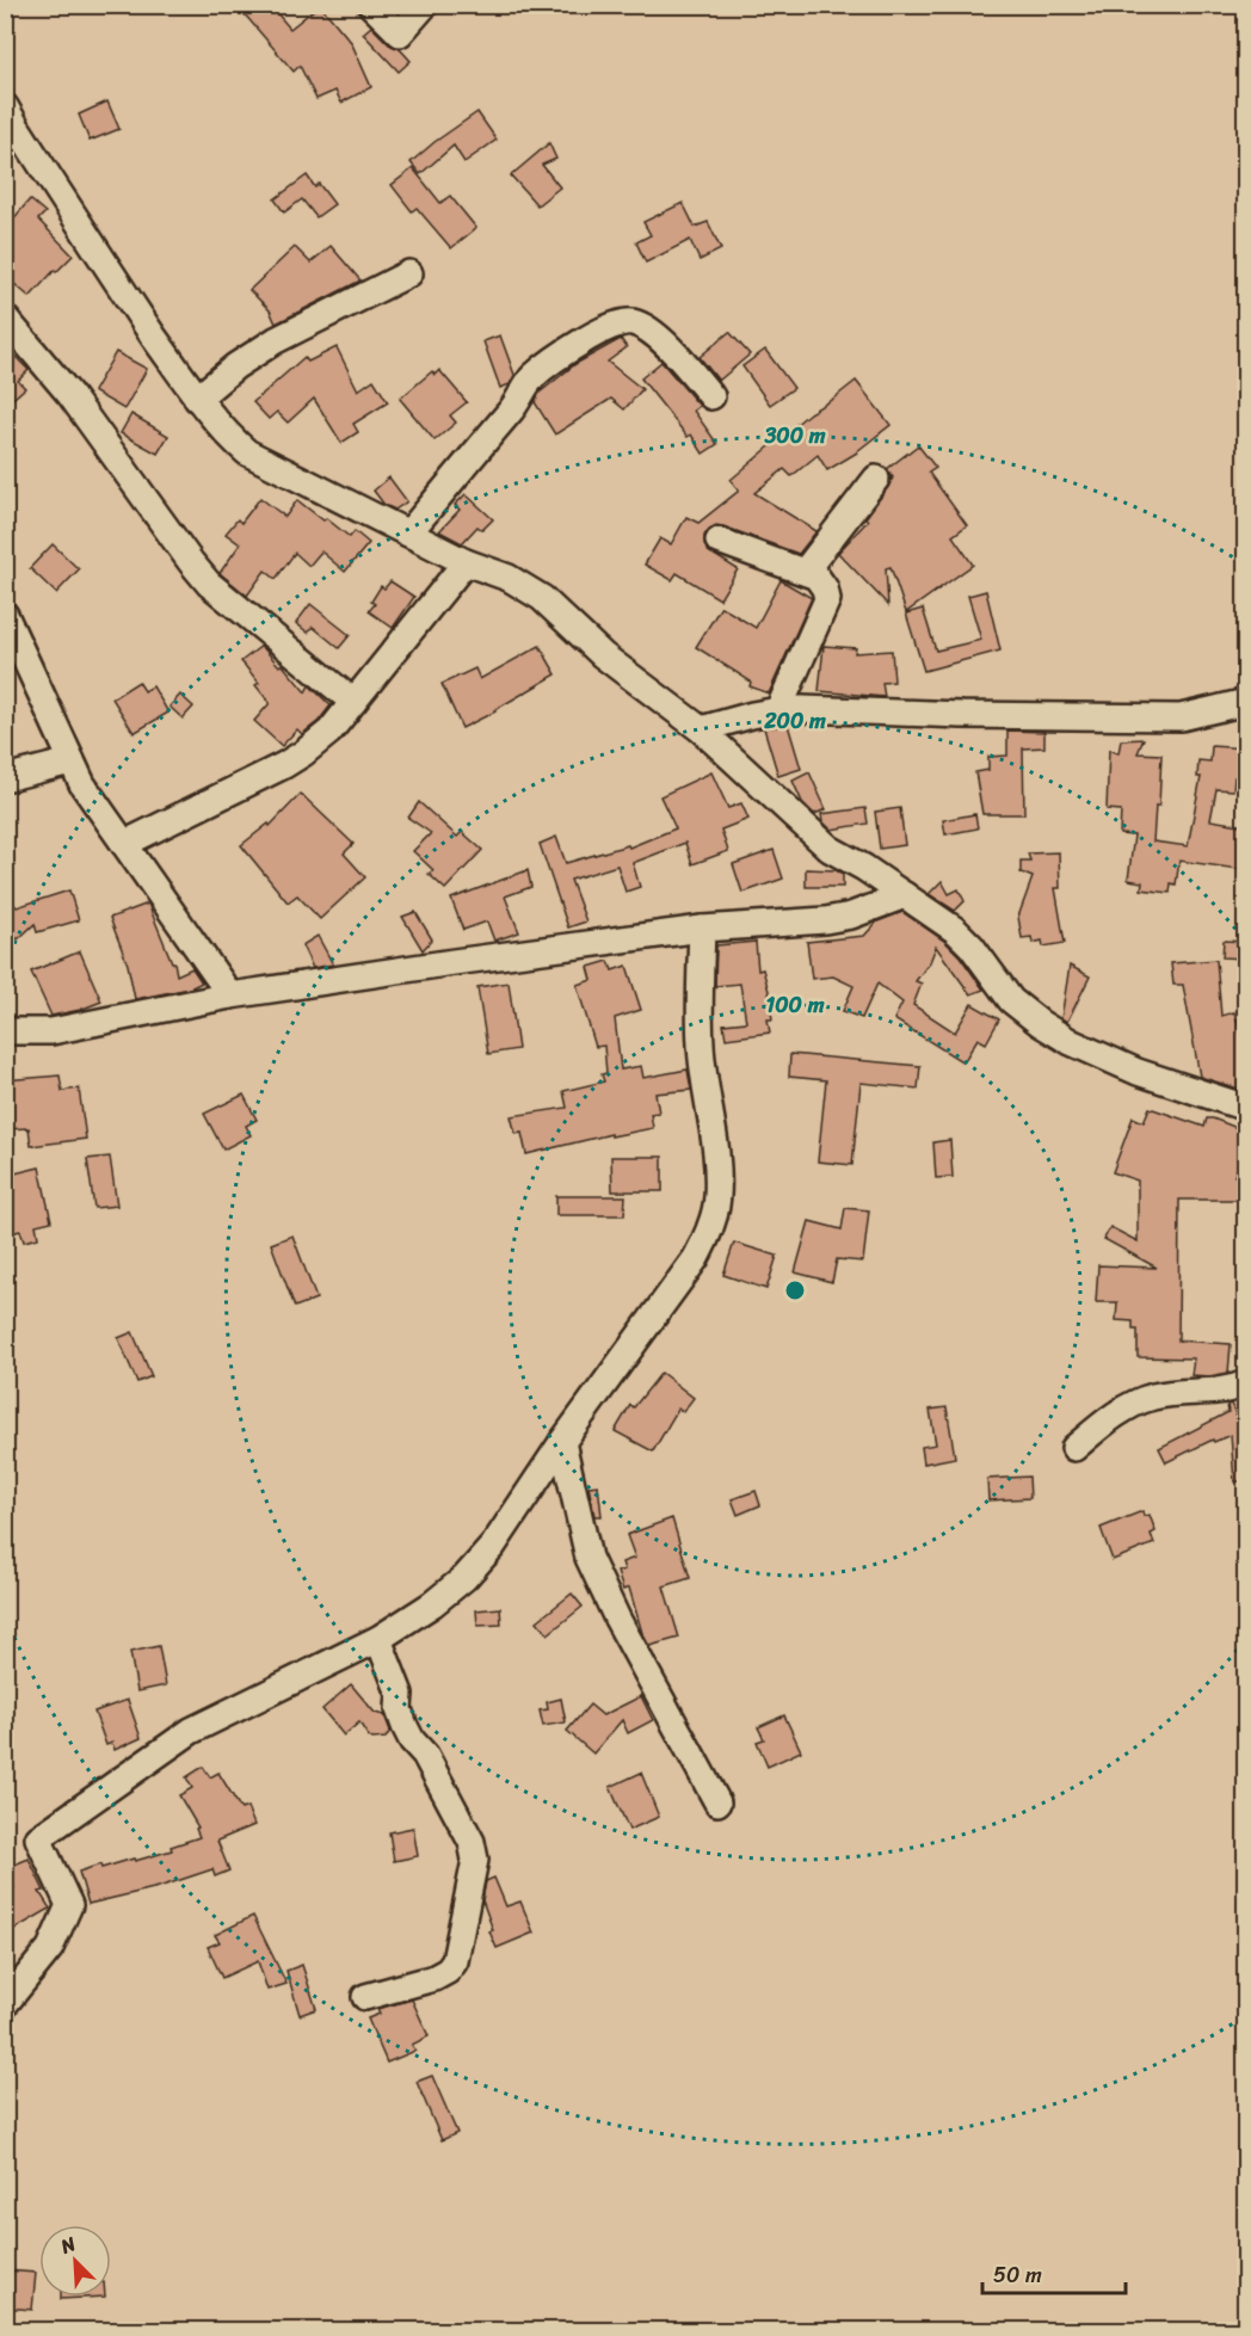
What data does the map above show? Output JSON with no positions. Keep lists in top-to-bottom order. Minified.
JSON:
{"scale_bar":"50 m","north":"top left","rings":["300 m","200 m","100 m"]}
